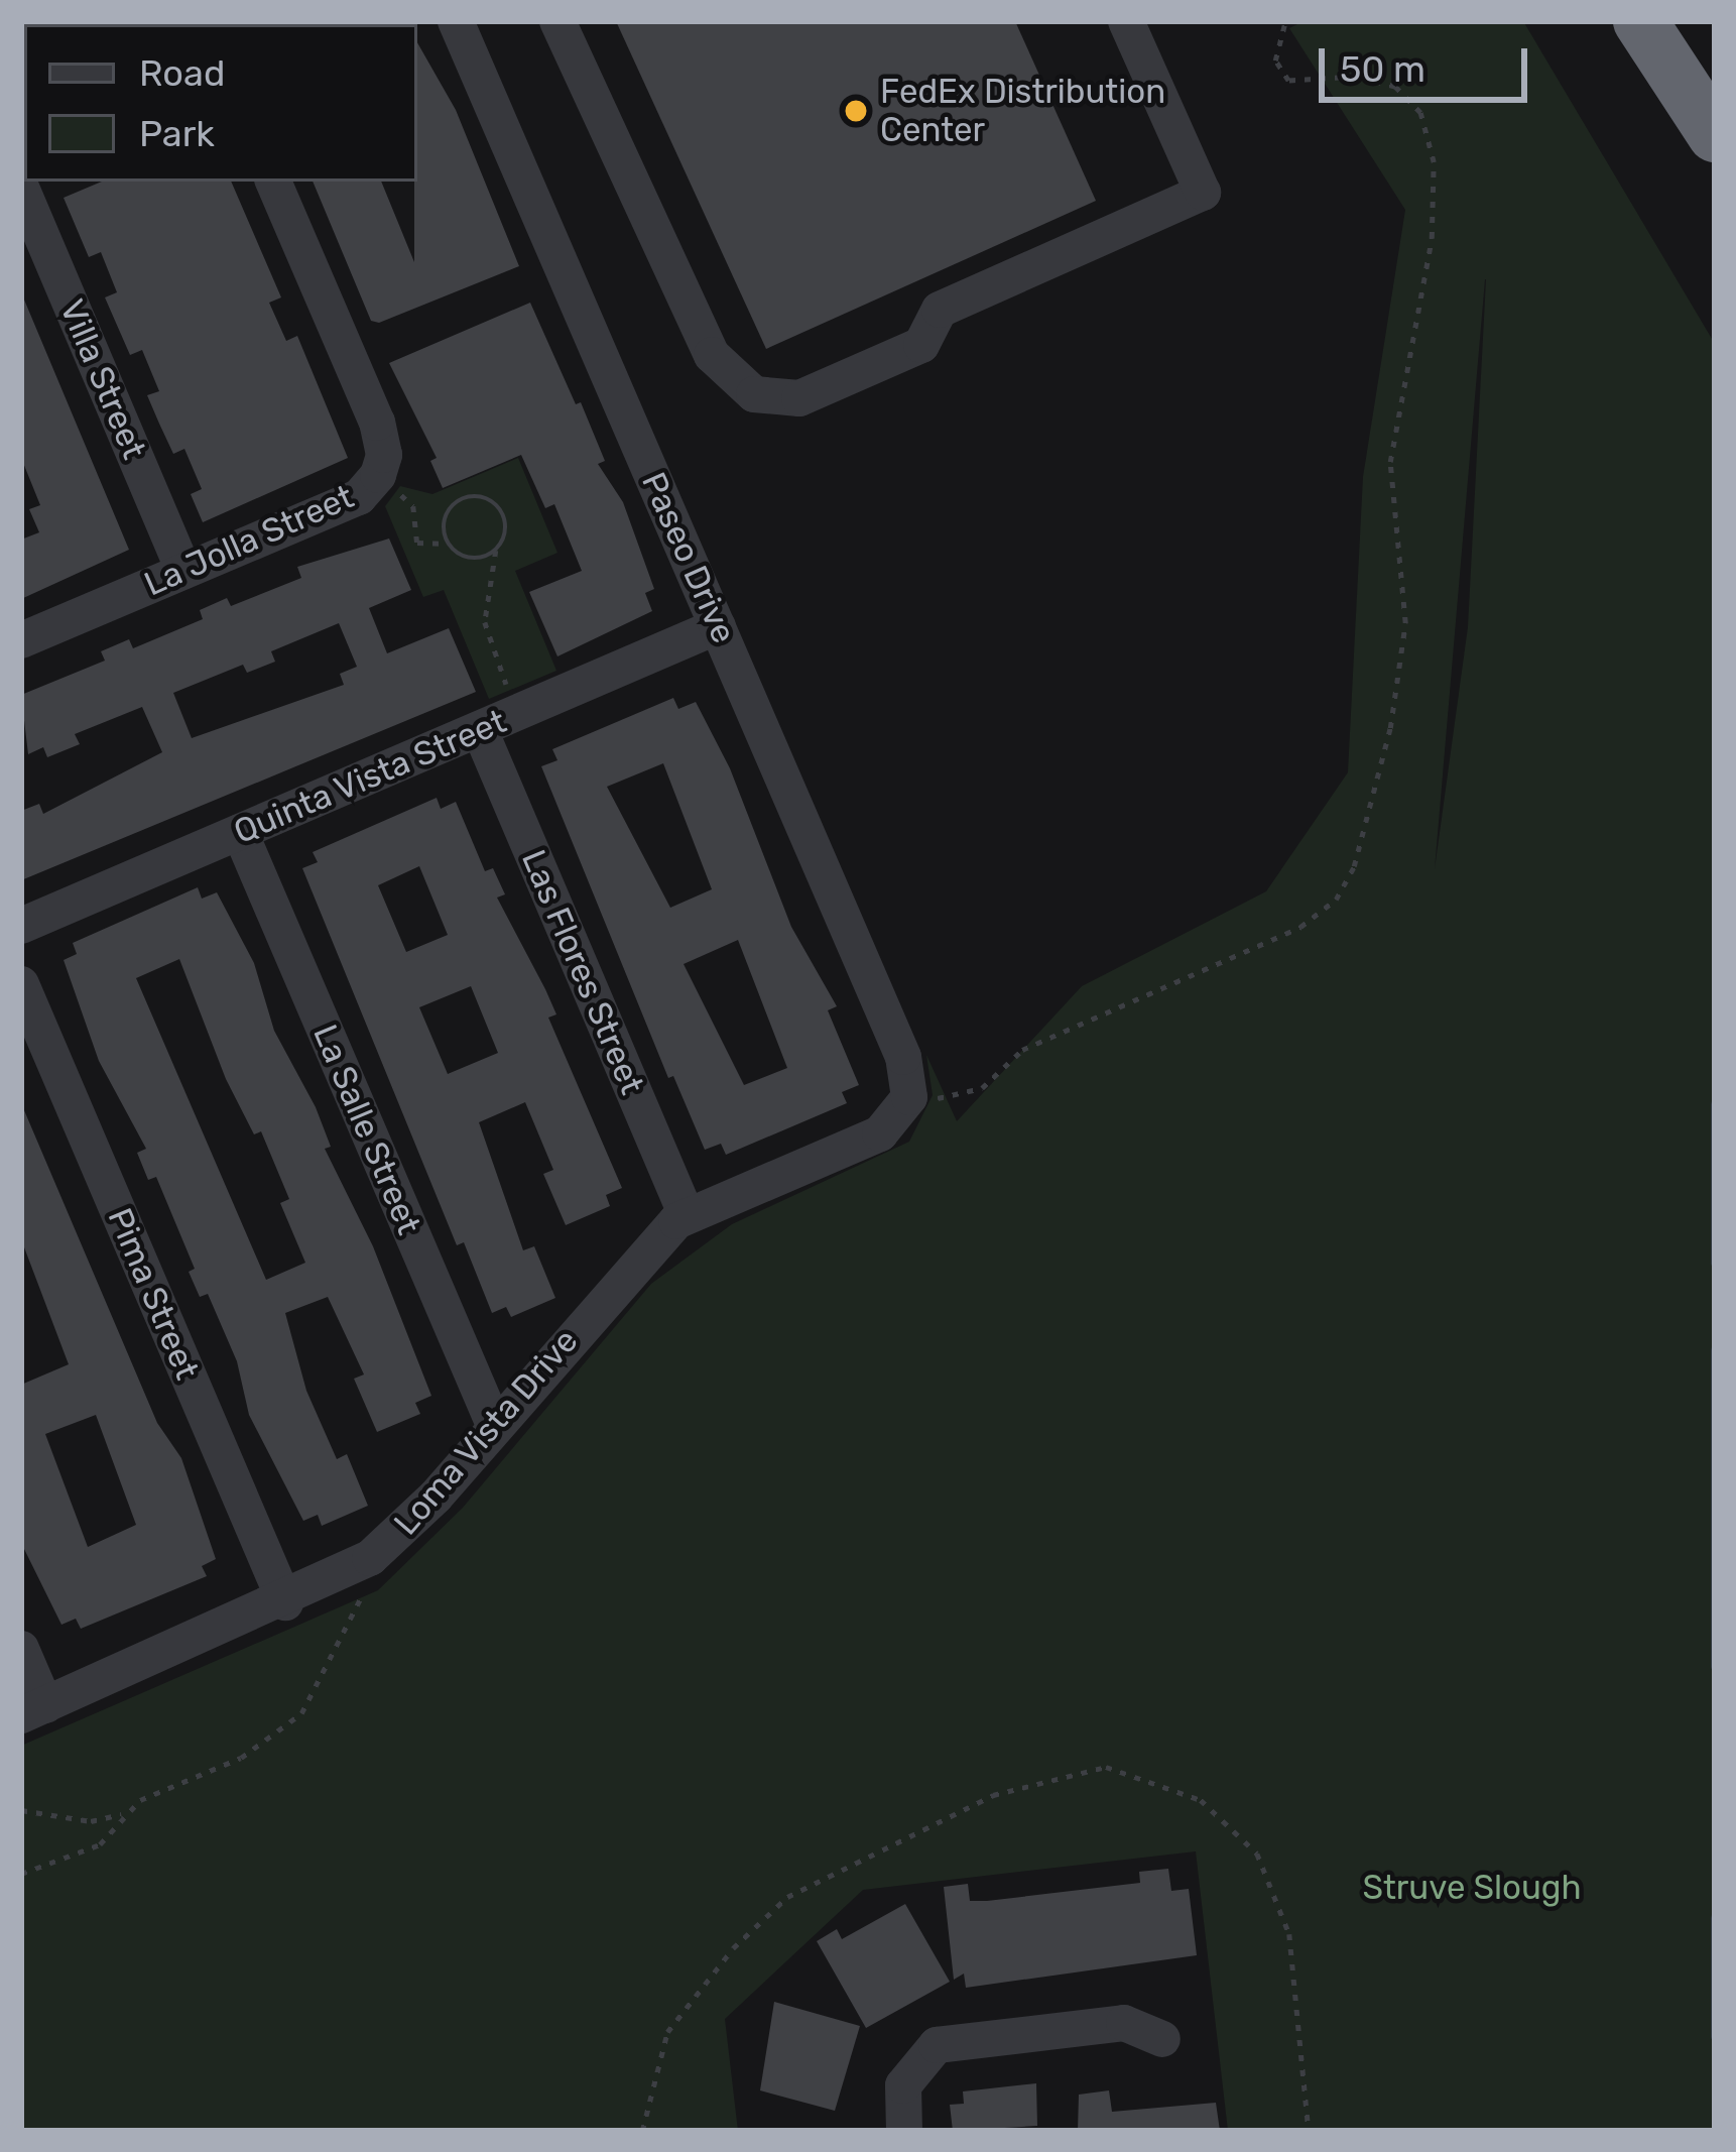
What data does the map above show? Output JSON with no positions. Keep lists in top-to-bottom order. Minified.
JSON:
{"streets":{"street":["Villa Street","La Jolla Street","Paseo Drive","Quinta Vista Street","Las Flores Street","La Salle Street","Pima Street","Loma Vista Drive"]},"crossings":[["Villa Street","La Jolla Street"],["Paseo Drive","Quinta Vista Street"],["Paseo Drive","Loma Vista Drive"],["Quinta Vista Street","Las Flores Street"],["Quinta Vista Street","La Salle Street"],["Las Flores Street","Loma Vista Drive"],["La Salle Street","Loma Vista Drive"],["Pima Street","Loma Vista Drive"]],"parks":["Struve Slough"],"places":["FedEx Distribution Center"],"legend":["Road","Park"],"scale_bar":"50 m"}
